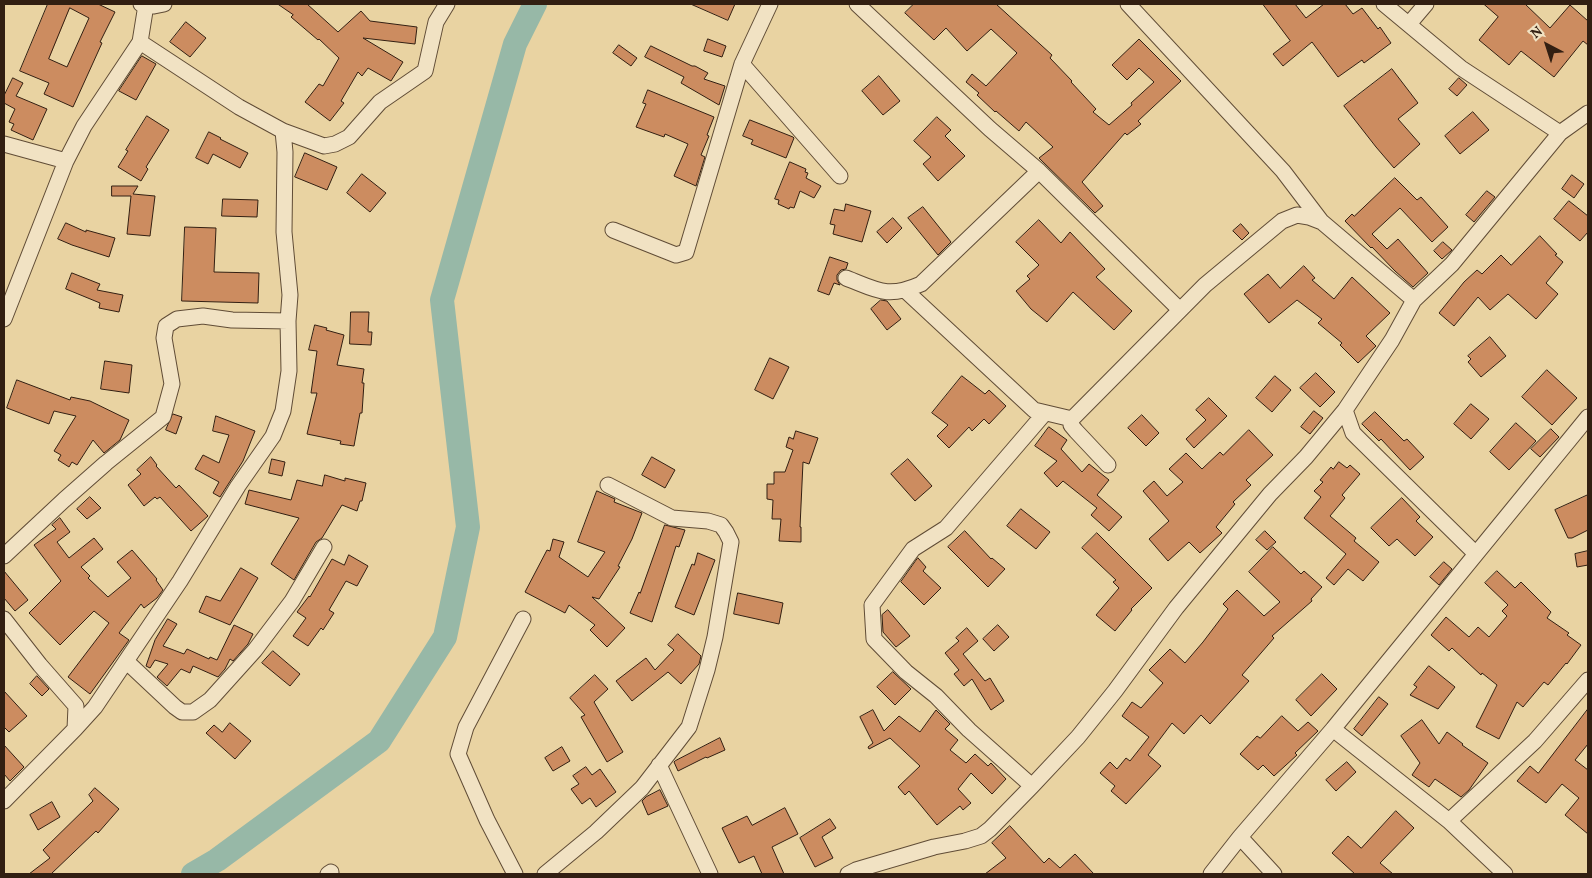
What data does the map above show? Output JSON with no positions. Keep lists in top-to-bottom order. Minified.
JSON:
{"north":"top left"}
